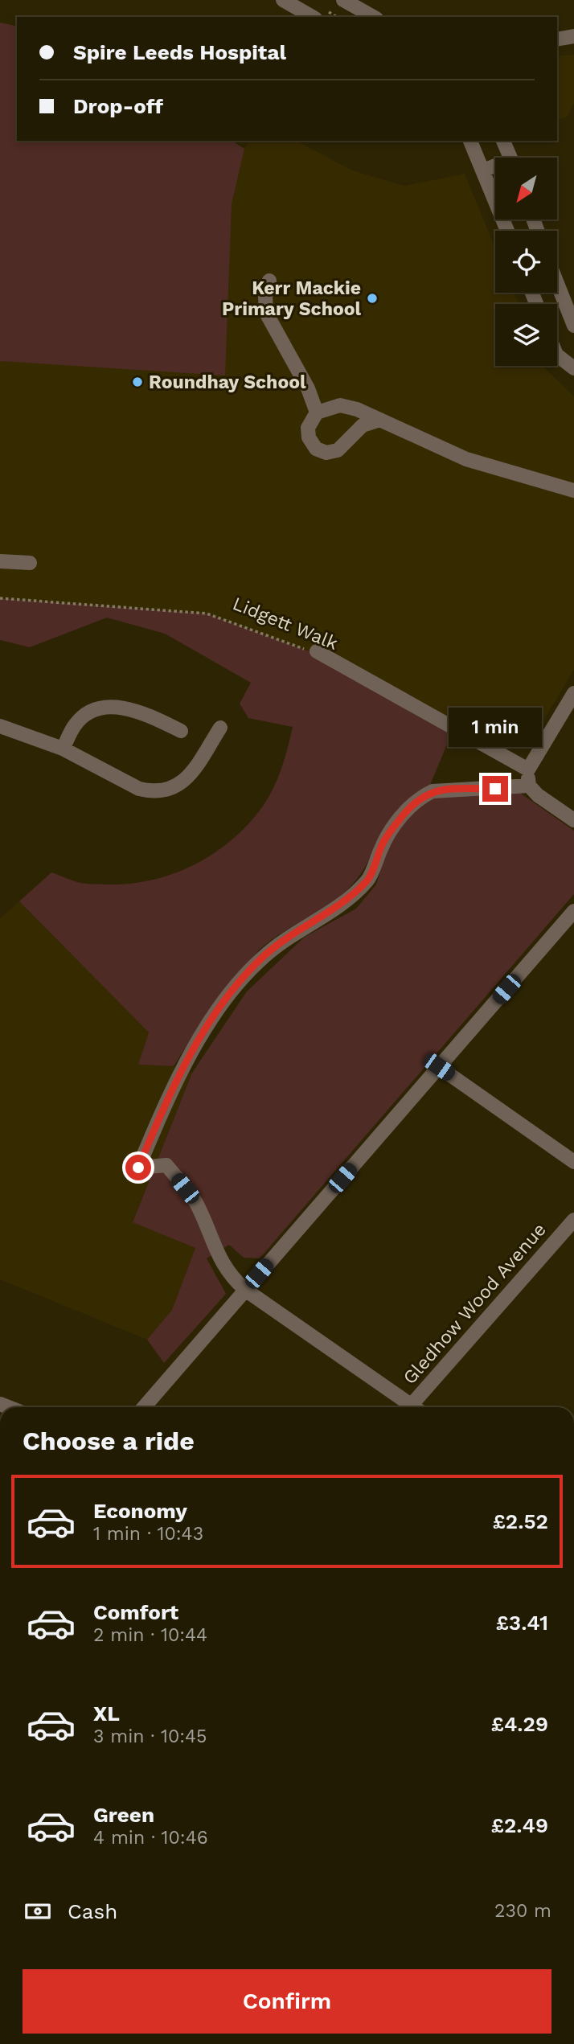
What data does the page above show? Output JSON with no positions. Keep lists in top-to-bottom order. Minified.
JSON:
{"streets":{"street":["Gledhow Wood Avenue"],"path":["Lidgett Walk"]},"places":["Kerr Mackie Primary School","Roundhay School"],"north":"bottom left","page":{"banner":["Spire Leeds Hospital","Drop-off"],"bubble":"1 min","heading":"Choose a ride","list":[{"name":"Economy","note":"1 min · 10:43","value":"£2.52"},{"name":"Comfort","note":"2 min · 10:44","value":"£3.41"},{"name":"XL","note":"3 min · 10:45","value":"£4.29"},{"name":"Green","note":"4 min · 10:46","value":"£2.49"}],"pay":["Cash","230 m"],"buttons":"Confirm"}}
